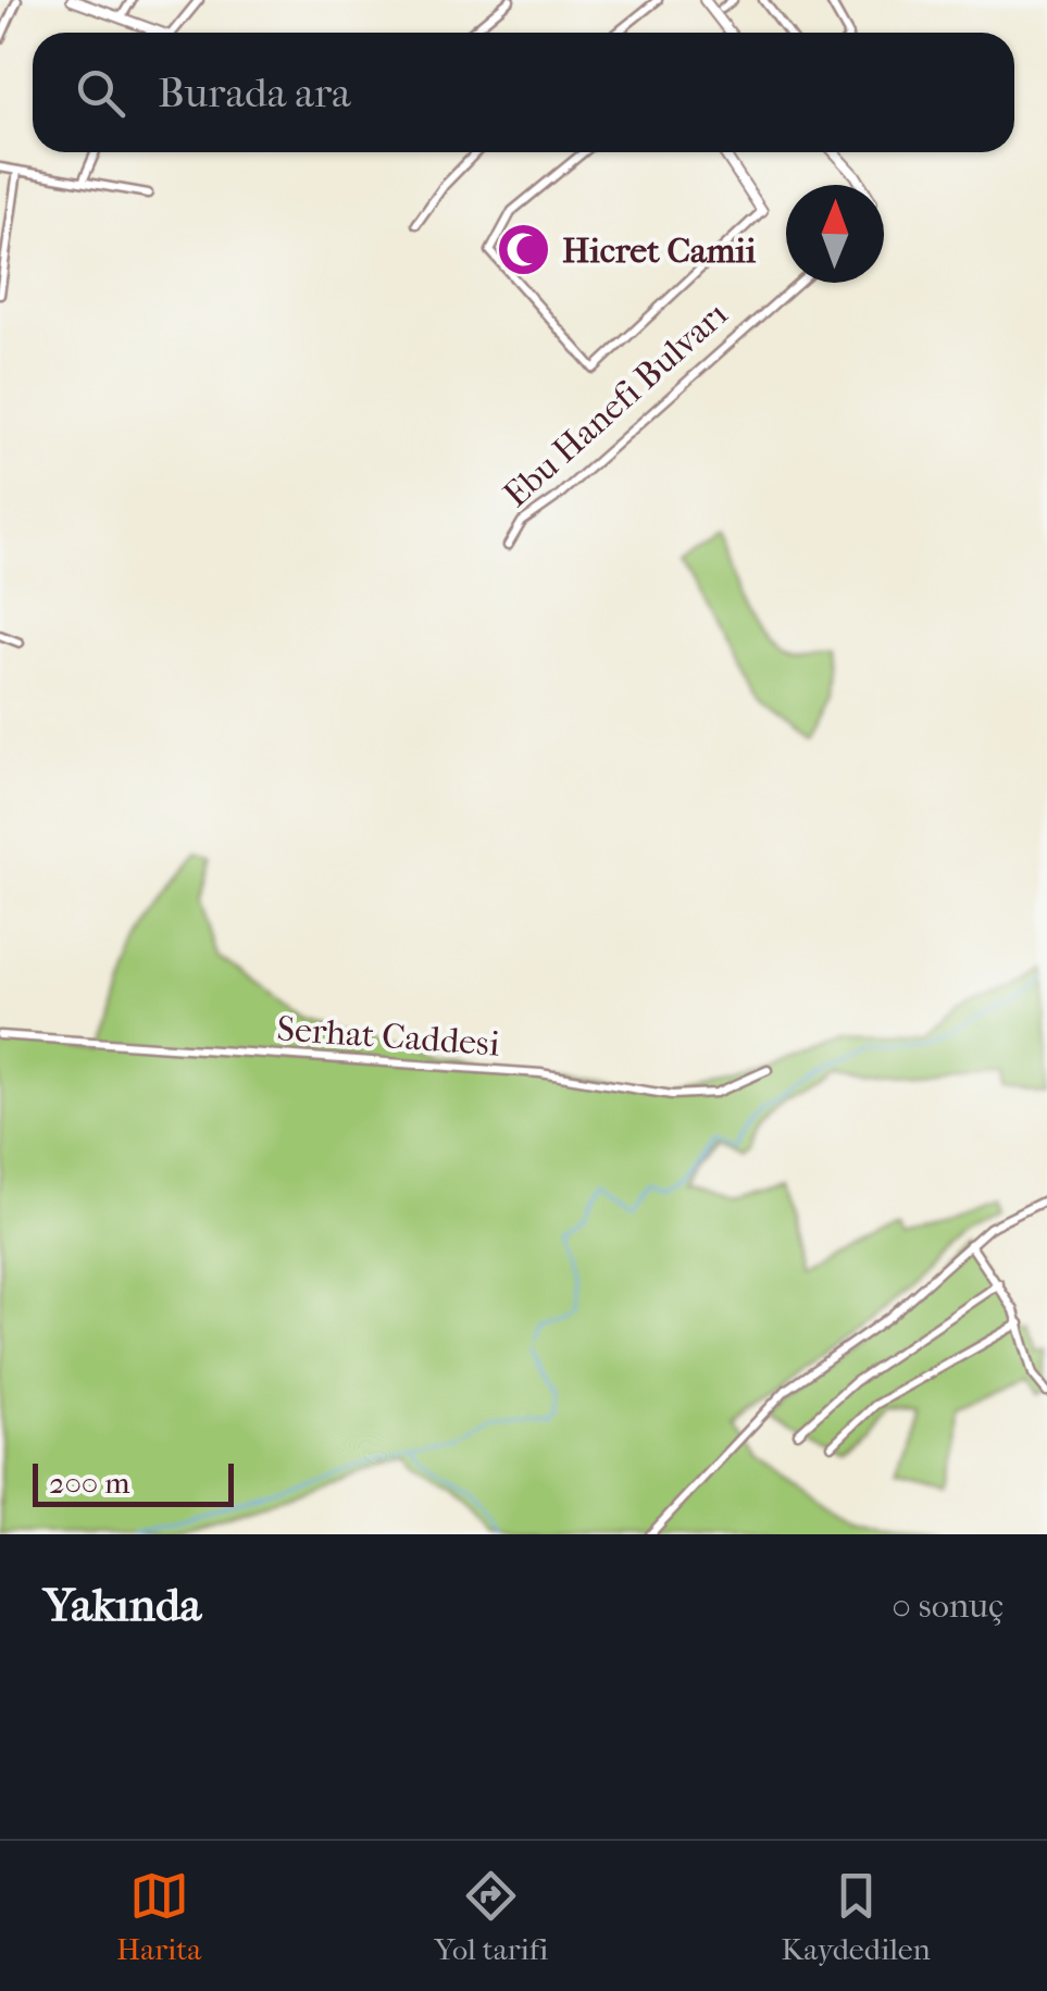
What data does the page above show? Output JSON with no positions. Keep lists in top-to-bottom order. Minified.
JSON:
{"streets":{"street":["Ebu Hanefi Bulvarı","Serhat Caddesi"]},"places":{"mosque":["Hicret Camii"]},"scale_bar":"200 m","north":"top","page":{"search":"Burada ara","scale":"200 m","heading":["Yakında","0 sonuç"],"nav":["Harita","Yol tarifi","Kaydedilen"]}}
